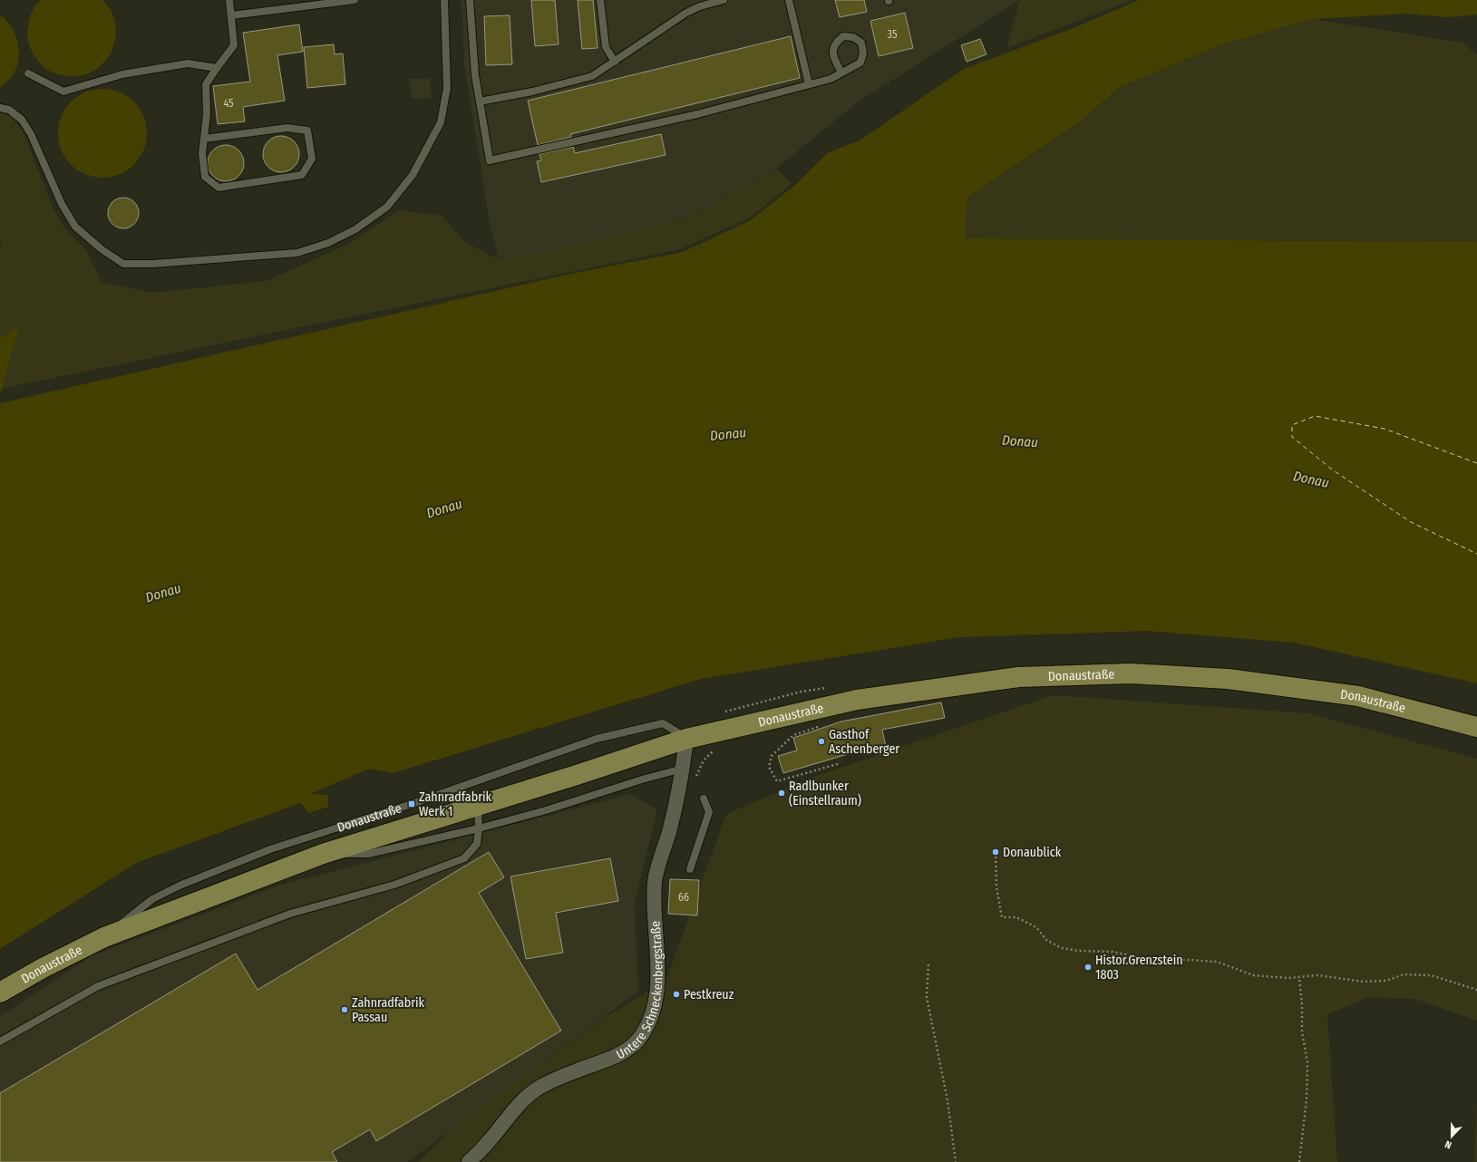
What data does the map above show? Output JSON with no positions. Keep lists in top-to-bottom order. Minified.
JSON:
{"streets":{"main road":["Donaustraße"],"street":["Untere Schneckenbergstraße"]},"crossings":[["Donaustraße","Untere Schneckenbergstraße"]],"water":["Donau"],"places":{"other":["Gasthof Aschenberger","Radlbunker (Einstellraum)","Donaublick","Histor.Grenzstein 1803","Pestkreuz","Zahnradfabrik Passau"],"transit":["Zahnradfabrik Werk 1"]},"house_numbers":["35","45","66"],"north":"bottom"}
